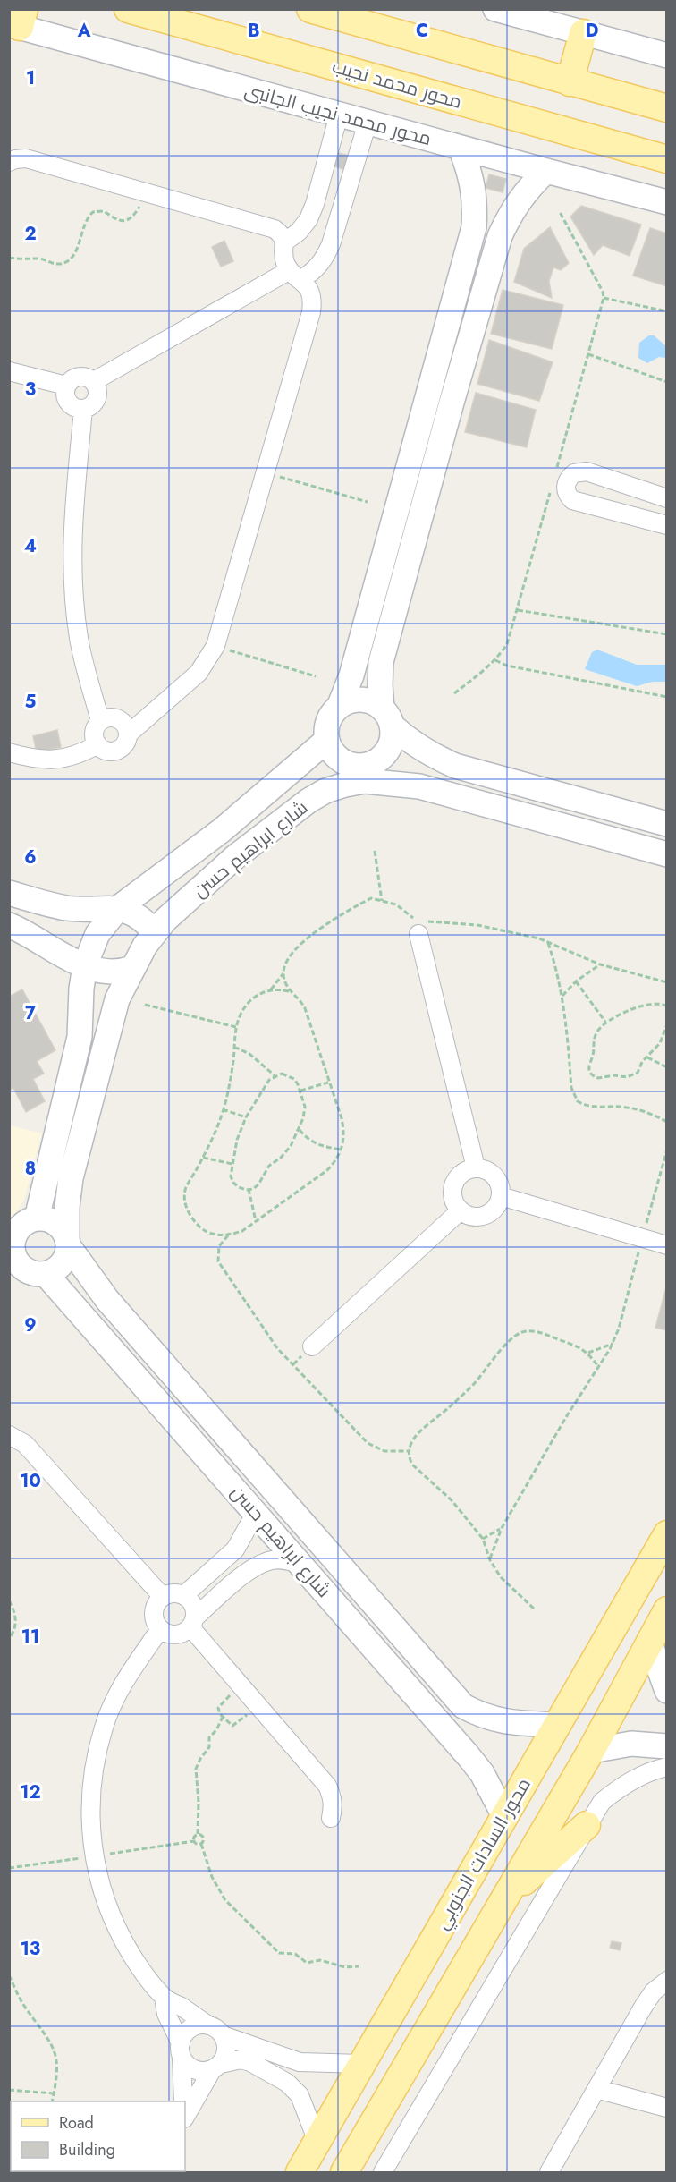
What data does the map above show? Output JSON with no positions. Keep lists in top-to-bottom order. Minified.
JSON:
{"streets":{"main road":["محور محمد نجيب","محور السادات الجنوبي"],"street":["محور محمد نجيب الجانبى","شارع ابراهيم حسن"]},"crossings":[["شارع ابراهيم حسن","محور السادات الجنوبي"]],"legend":["Road","Building"],"grid":{"columns":["A","B","C","D"],"rows":["1","2","3","4","5","6","7","8","9","10","11","12","13"]}}
